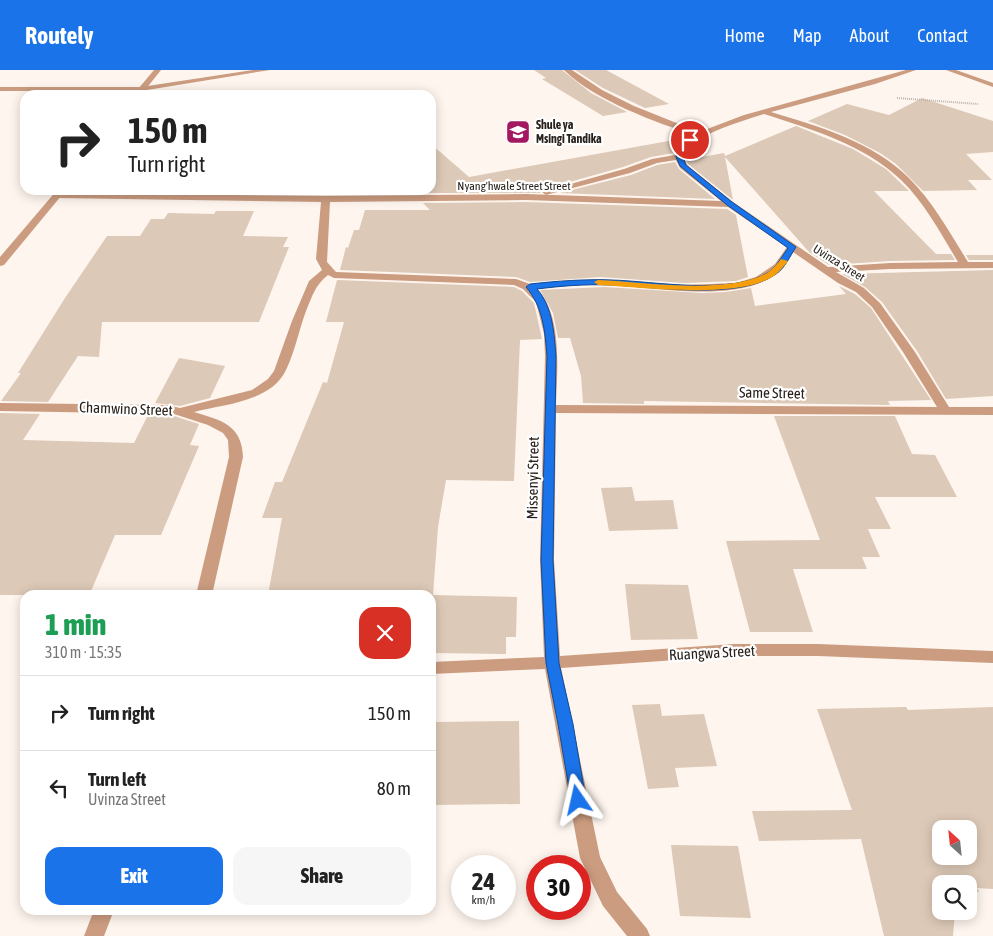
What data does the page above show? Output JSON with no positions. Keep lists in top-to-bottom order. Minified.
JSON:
{"streets":{"street":["Nyang'hwale Street Street","Uvinza Street","Same Street","Chamwino Street","Missenyi Street","Ruangwa Street"]},"crossings":[["Nyang'hwale Street Street","Uvinza Street"],["Uvinza Street","Same Street"],["Same Street","Missenyi Street"],["Missenyi Street","Ruangwa Street"]],"places":{"school or university":["Shule ya Msingi Tandika"]},"north":"top left","page":{"header":"Routely","nav":["Home","Map","About","Contact"],"turn":["150 m","Turn right"],"heading":["1 min","310 m · 15:35"],"list":[{"name":"Turn right","value":"150 m"},{"name":"Turn left","note":"Uvinza Street","value":"80 m"}],"buttons":["Exit","Share"],"speed":"24 km/h","limit":"30"}}
